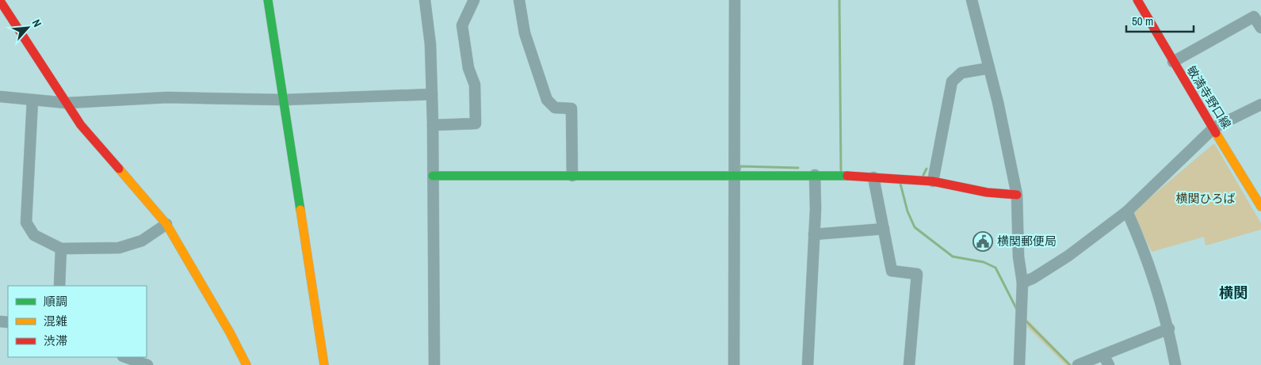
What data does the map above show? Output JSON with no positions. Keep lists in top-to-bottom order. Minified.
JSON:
{"streets":{"street":["敏満寺野口線"]},"districts":["横関"],"parks":["横関ひろば"],"places":{"public building":["横関郵便局"]},"legend":["順調","混雑","渋滞"],"scale_bar":"50 m","north":"top right"}
